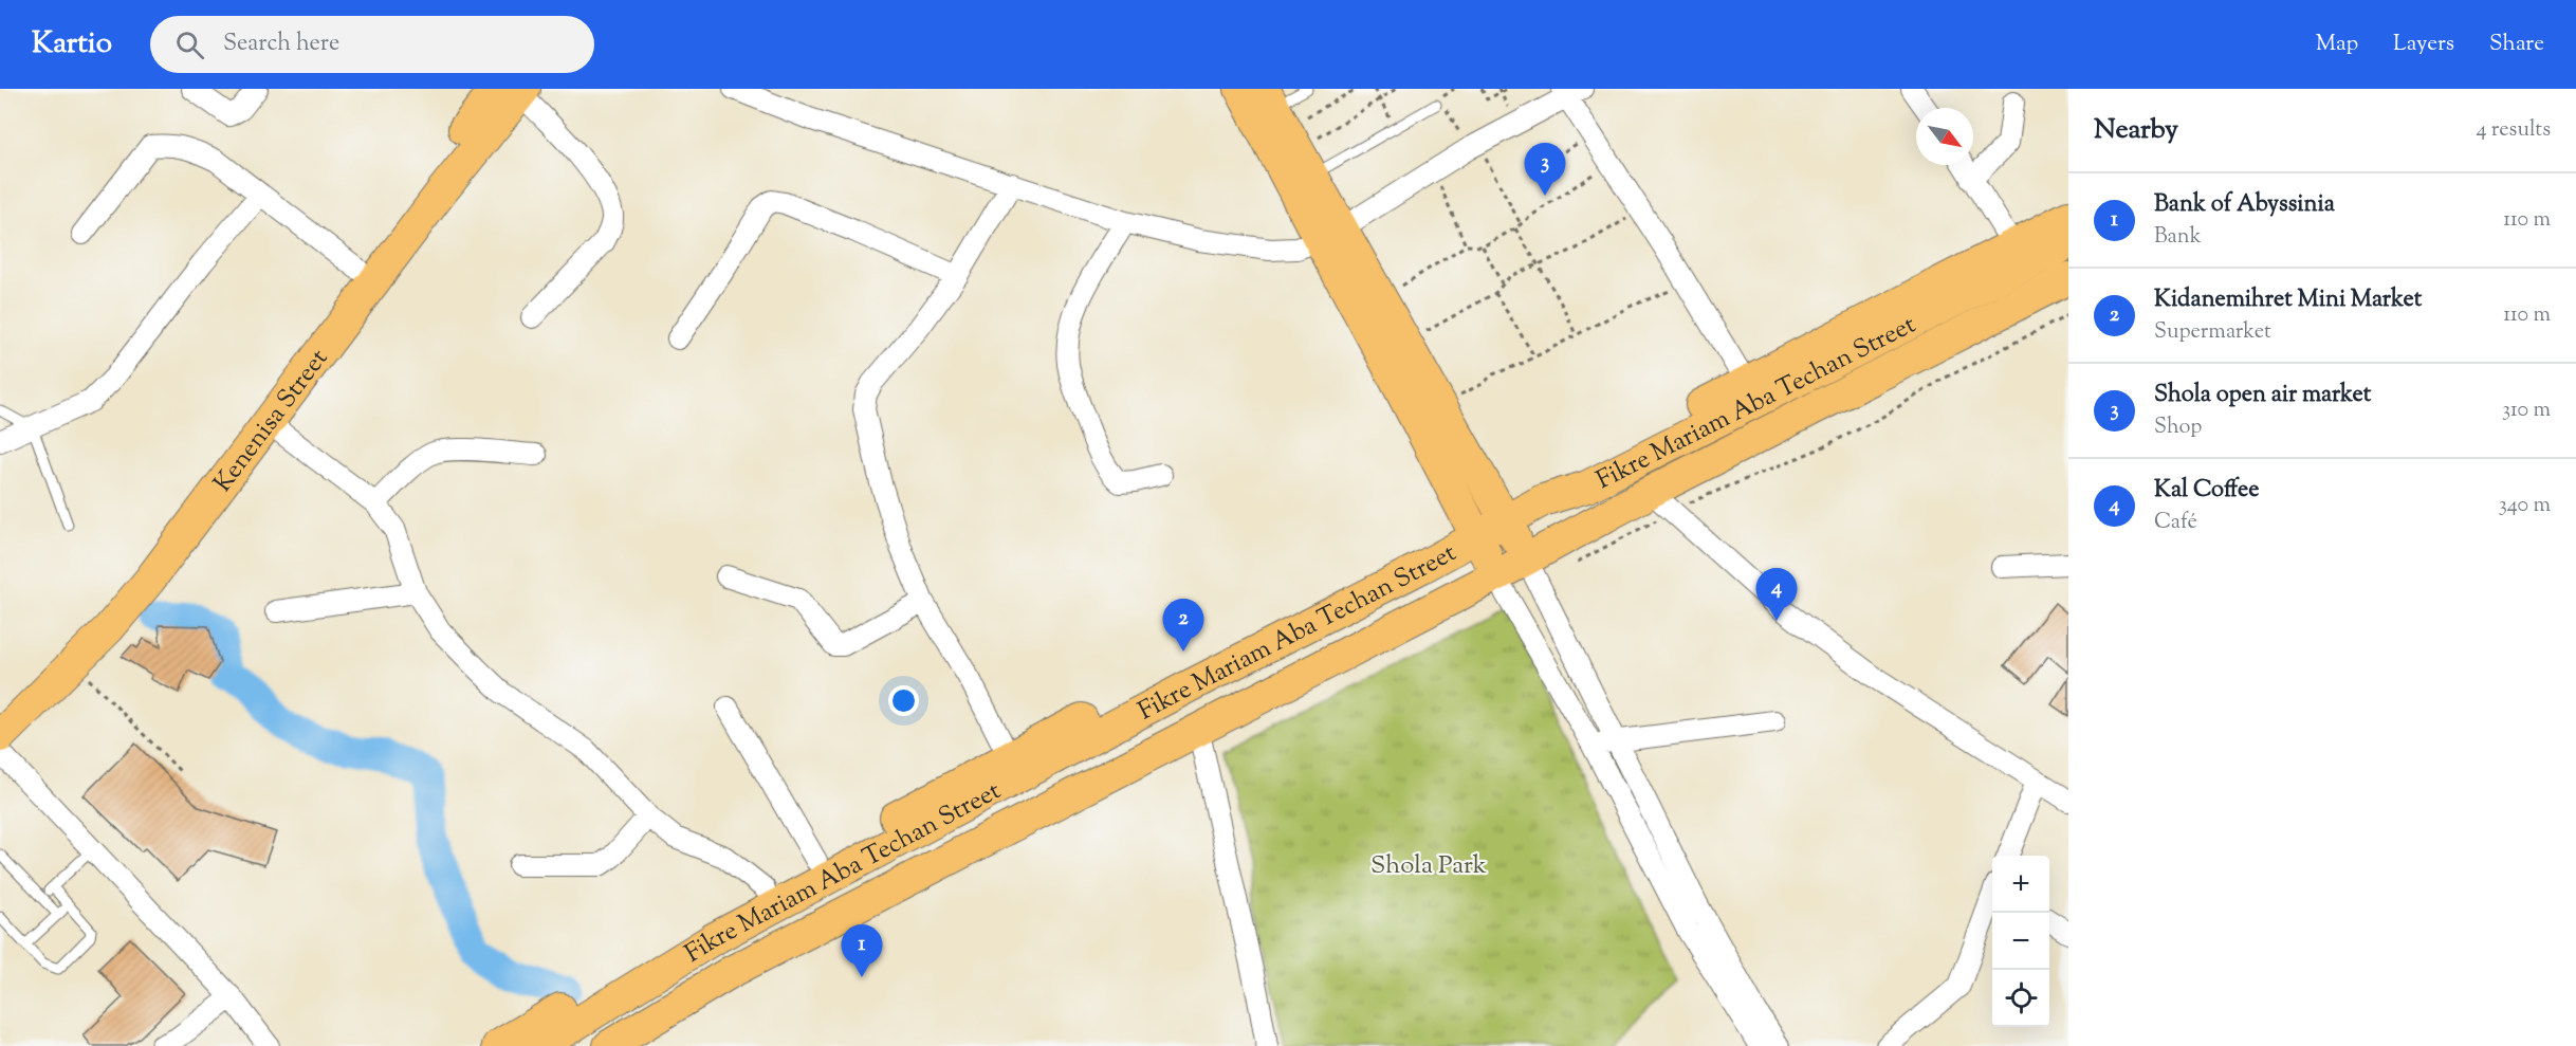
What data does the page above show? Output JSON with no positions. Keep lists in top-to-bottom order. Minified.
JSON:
{"streets":{"main road":["Fikre Mariam Aba Techan Street","Kenenisa Street"]},"parks":["Shola Park"],"north":"bottom right","page":{"header":"Kartio","search":"Search here","nav":["Map","Layers","Share"],"heading":["Nearby","4 results"],"pins":["3","4","2","1"],"list":[{"mark":"1","name":"Bank of Abyssinia","note":"Bank","value":"110 m"},{"mark":"2","name":"Kidanemihret Mini Market","note":"Supermarket","value":"110 m"},{"mark":"3","name":"Shola open air market","note":"Shop","value":"310 m"},{"mark":"4","name":"Kal Coffee","note":"Café","value":"340 m"}],"map_buttons":["+","−"]}}
